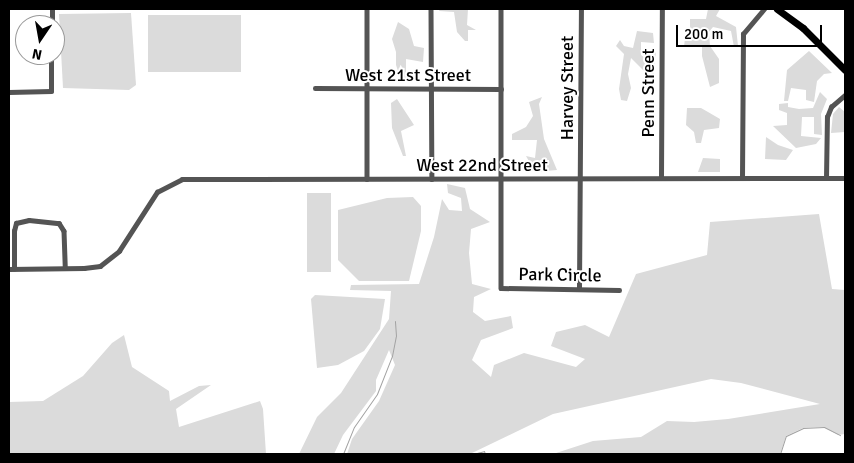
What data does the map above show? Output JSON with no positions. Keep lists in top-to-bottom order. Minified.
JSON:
{"streets":{"street":["West 21st Street","Harvey Street","Penn Street","West 22nd Street","Park Circle"]},"crossings":[["Harvey Street","West 22nd Street"],["Harvey Street","Park Circle"],["Penn Street","West 22nd Street"],["West 22nd Street","Park Circle"]],"scale_bar":"200 m","north":"bottom"}
